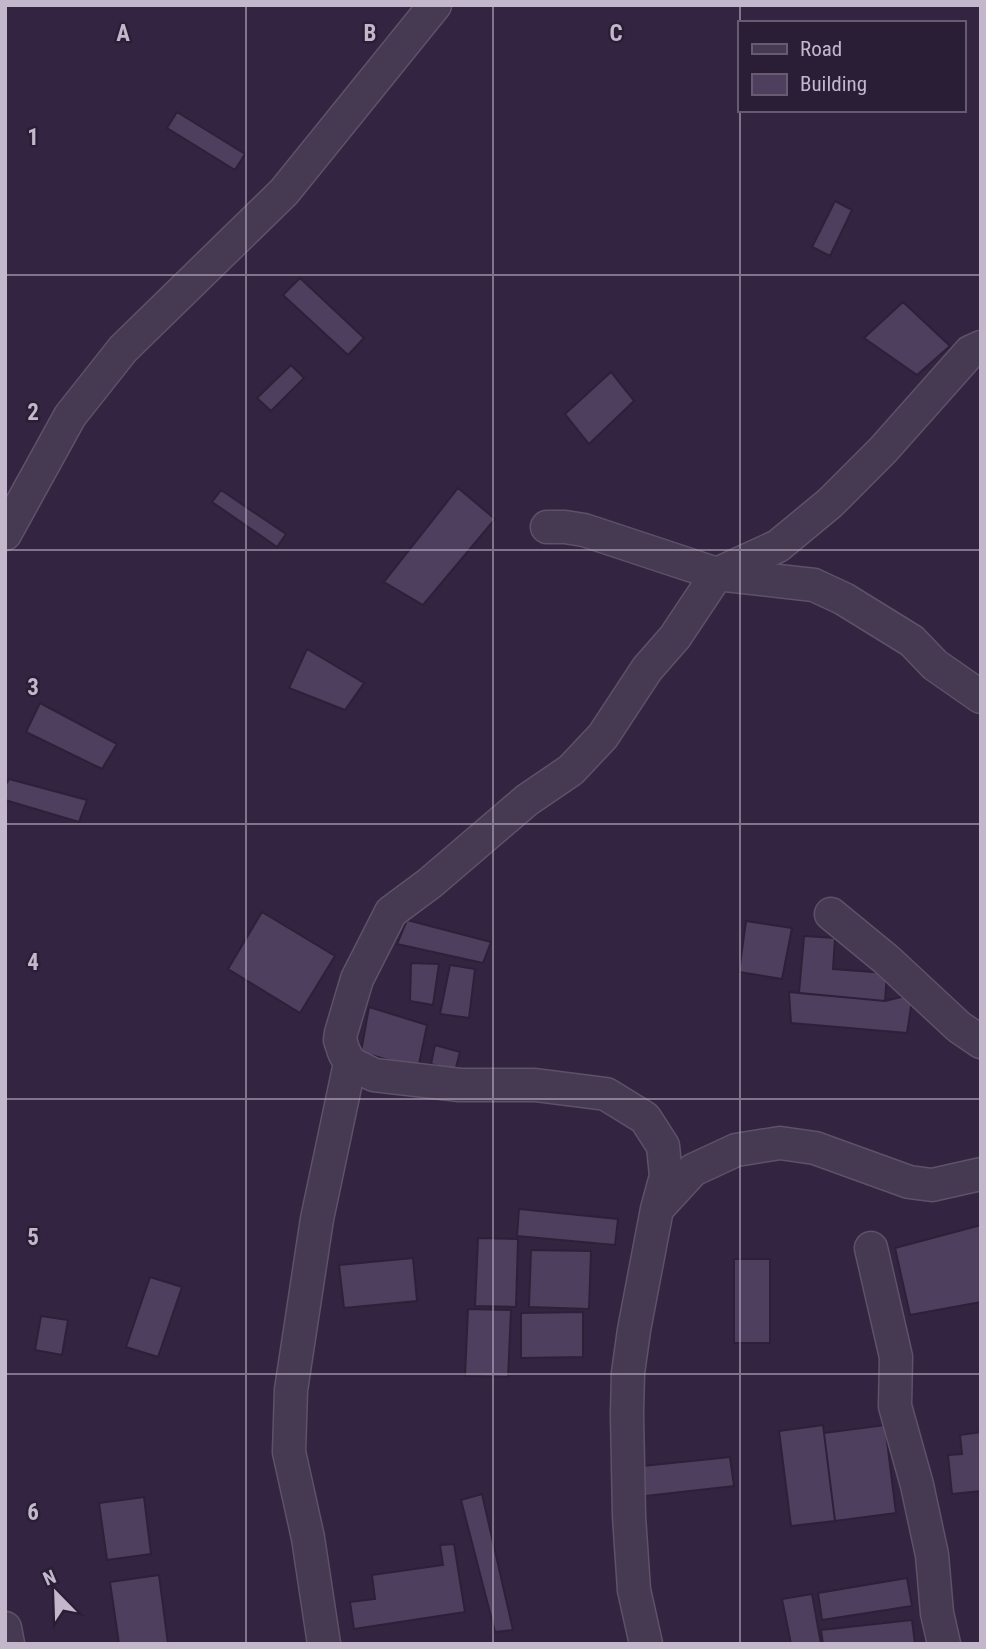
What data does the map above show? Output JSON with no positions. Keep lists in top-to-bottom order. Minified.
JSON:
{"legend":["Road","Building"],"north":"top left","grid":{"columns":["A","B","C"],"rows":["1","2","3","4","5","6"]}}
